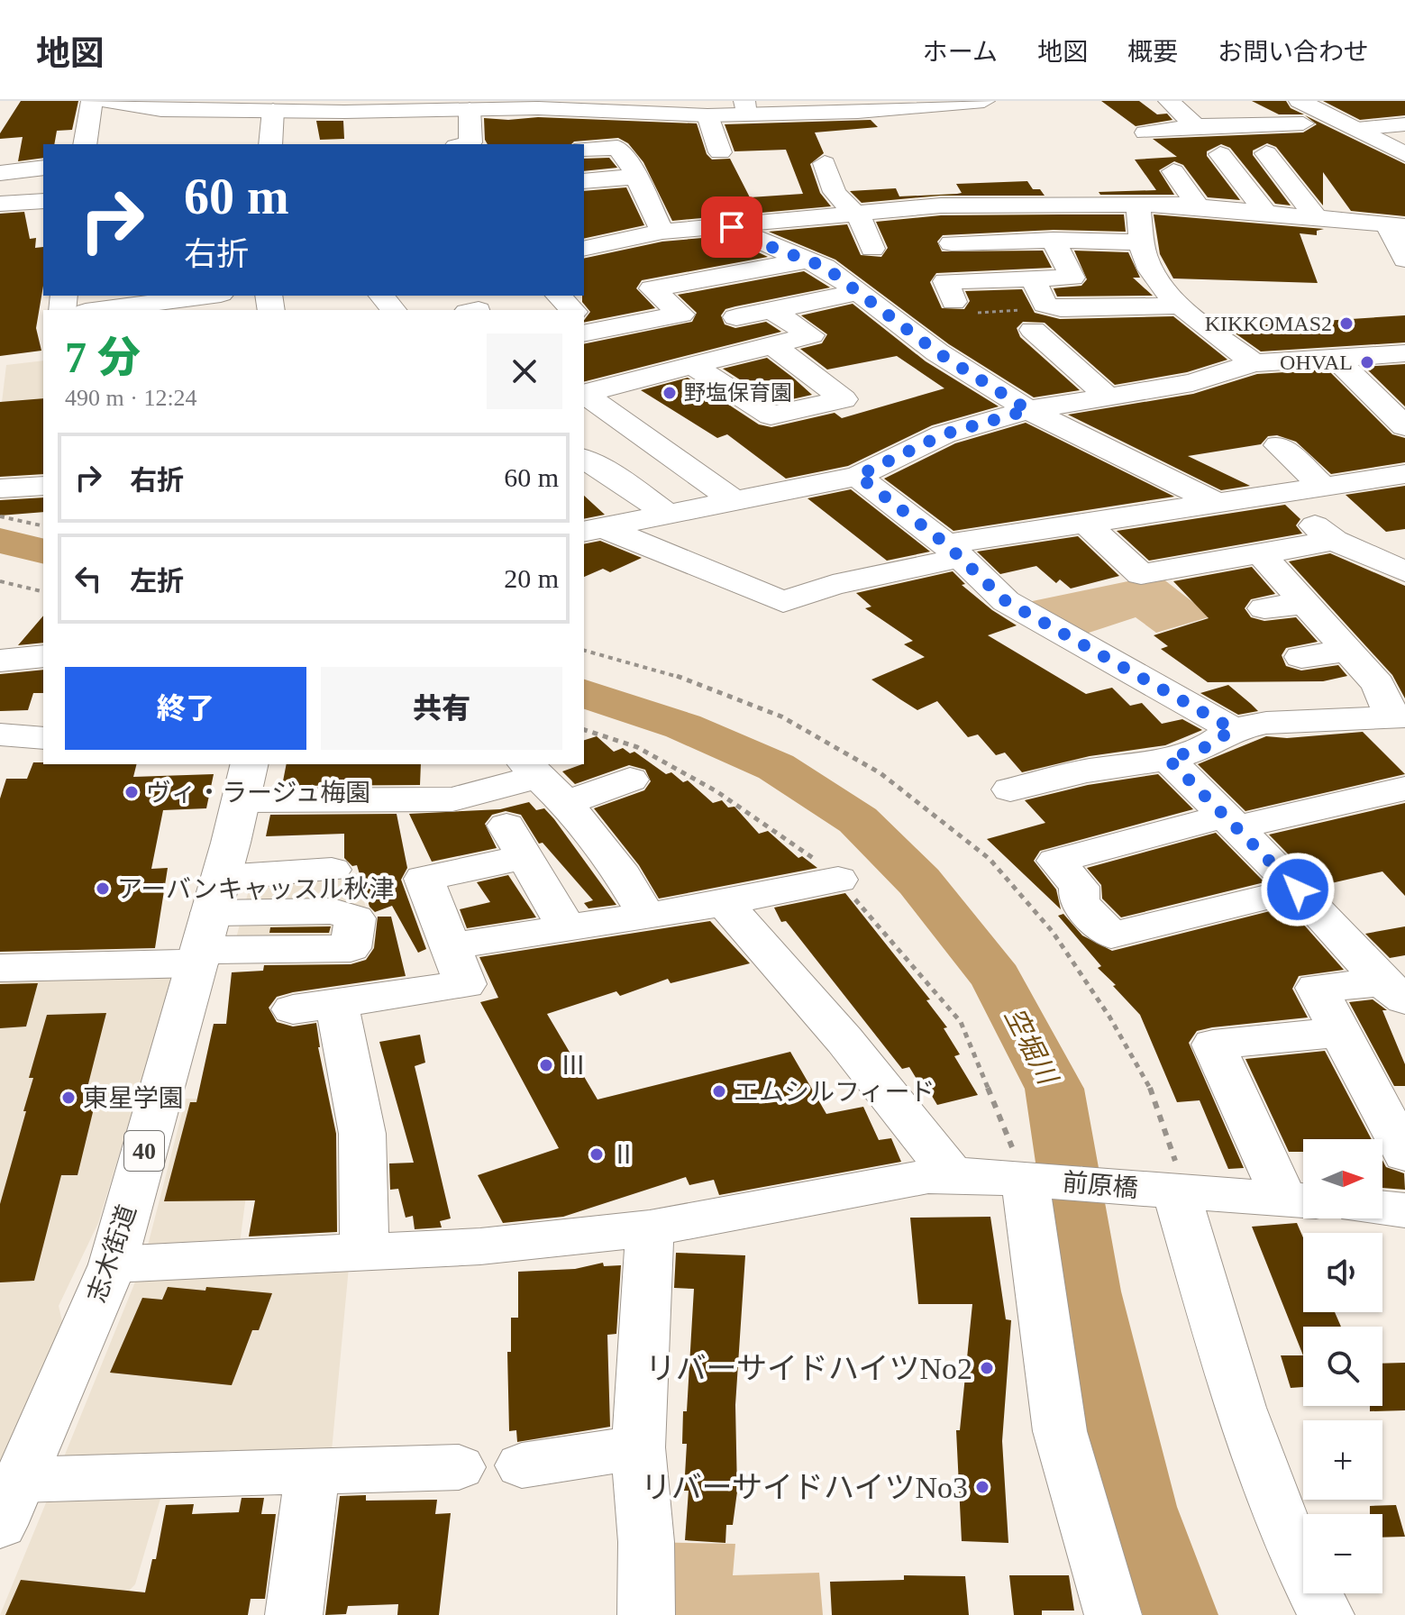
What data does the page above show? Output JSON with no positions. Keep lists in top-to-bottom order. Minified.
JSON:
{"streets":{"street":["40","前原橋","志木街道"]},"crossings":[["前原橋","志木街道"]],"water":["空堀川"],"places":["KIKKOMAS2","OHVAL","野塩保育園","ヴィ・ラージュ梅園","アーバンキャッスル秋津","Ⅲ","エムシルフィード","東星学園","Ⅱ","リバーサイドハイツNo2","リバーサイドハイツNo3"],"north":"right","page":{"header":"地図","nav":["ホーム","地図","概要","お問い合わせ"],"turn":["60 m","右折"],"heading":["7 分","490 m · 12:24"],"list":[{"name":"右折","value":"60 m"},{"name":"左折","value":"20 m"}],"buttons":["終了","共有"],"map_buttons":["+","−"]}}
